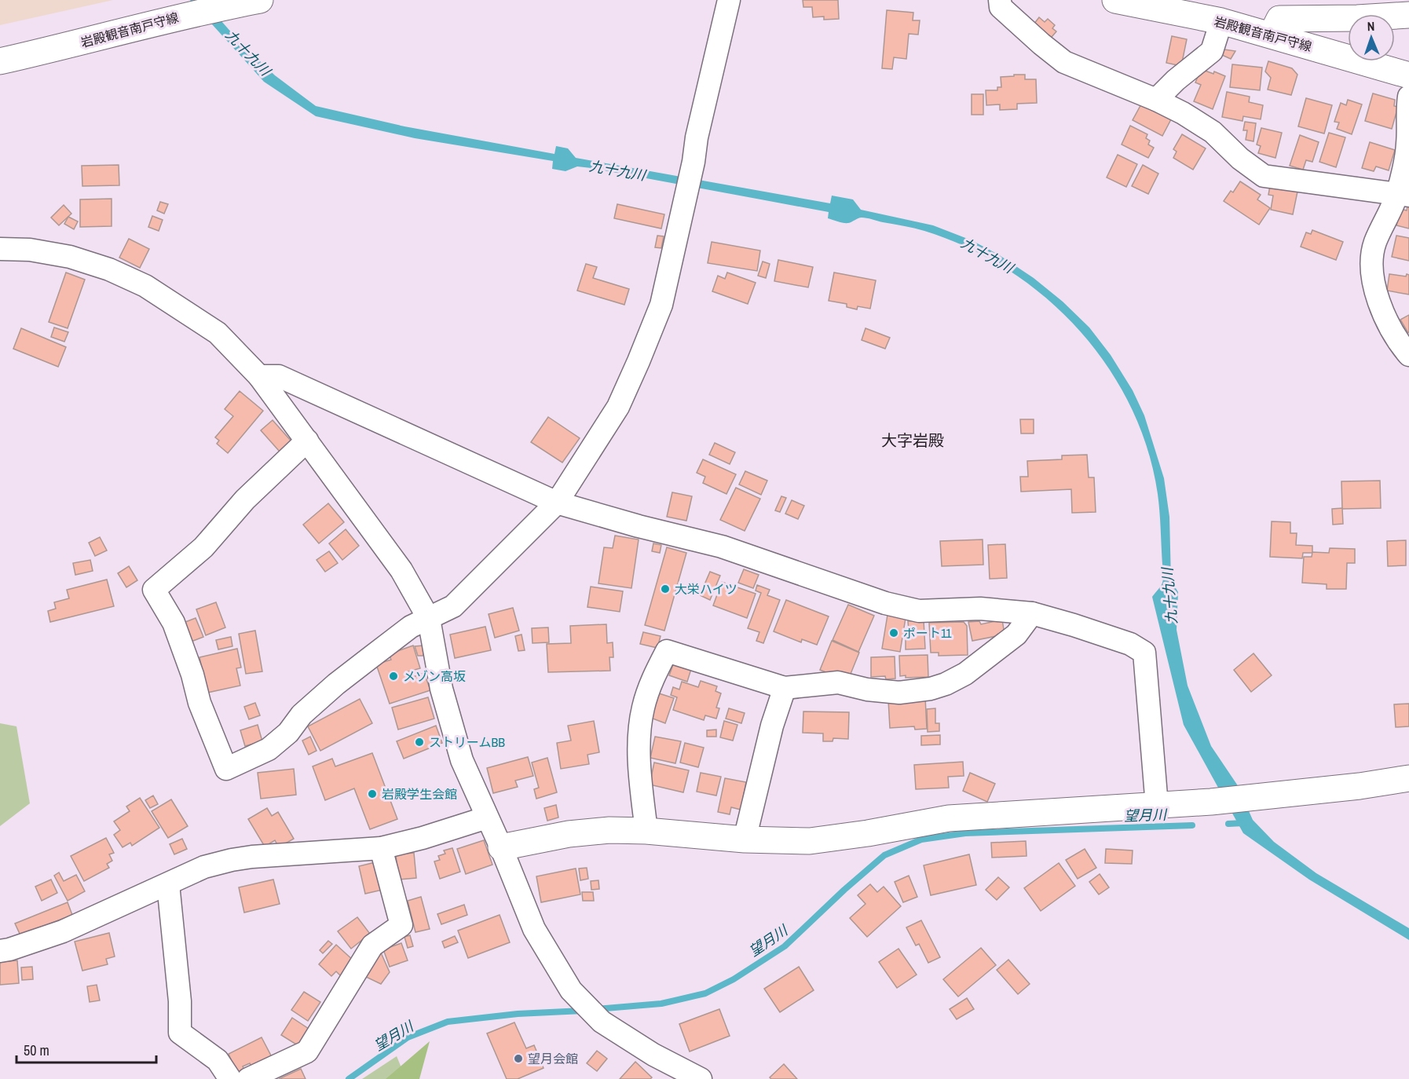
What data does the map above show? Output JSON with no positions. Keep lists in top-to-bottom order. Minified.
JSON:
{"streets":{"street":["岩殿観音南戸守線"]},"districts":["大字岩殿"],"water":["九十九川","望月川"],"places":["大栄ハイツ","ポート11","メゾン高坂","ストリームBB","岩殿学生会館","望月会館"],"scale_bar":"50 m","north":"top"}
